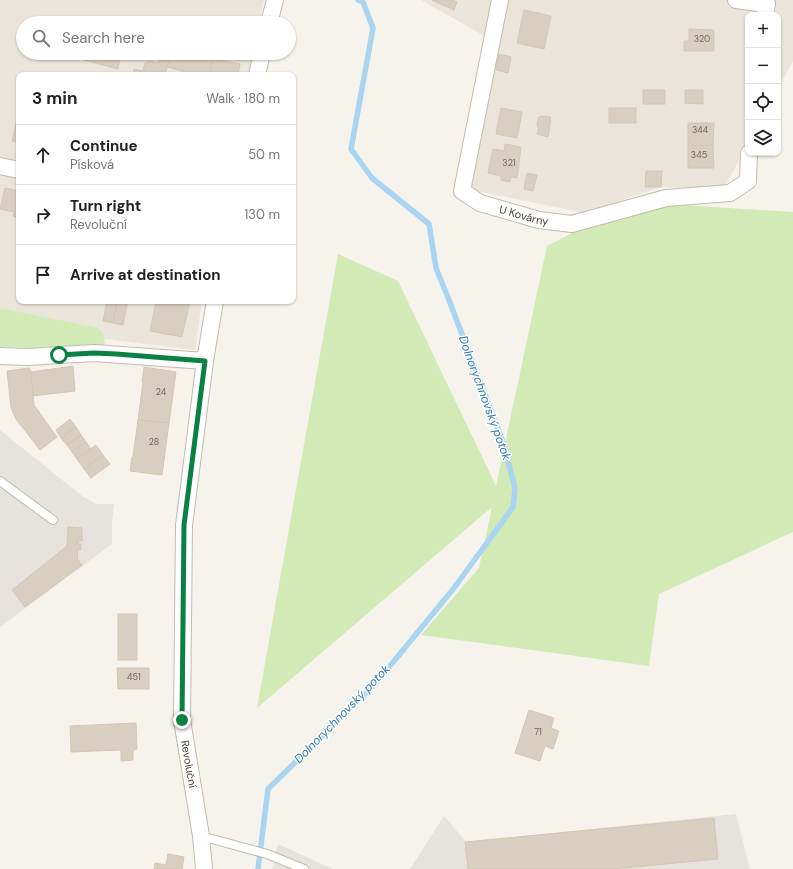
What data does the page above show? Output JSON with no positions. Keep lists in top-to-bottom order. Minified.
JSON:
{"streets":{"street":["U Kovárny","Revoluční"]},"water":["Dolnorychnovský potok"],"house_numbers":["320","344","345","321","24","28","451","71"],"page":{"map_buttons":["+","−"],"search":"Search here","heading":["3 min","Walk · 180 m"],"list":[["Continue","Písková","50 m"],["Turn right","Revoluční","130 m"],"Arrive at destination"]}}
